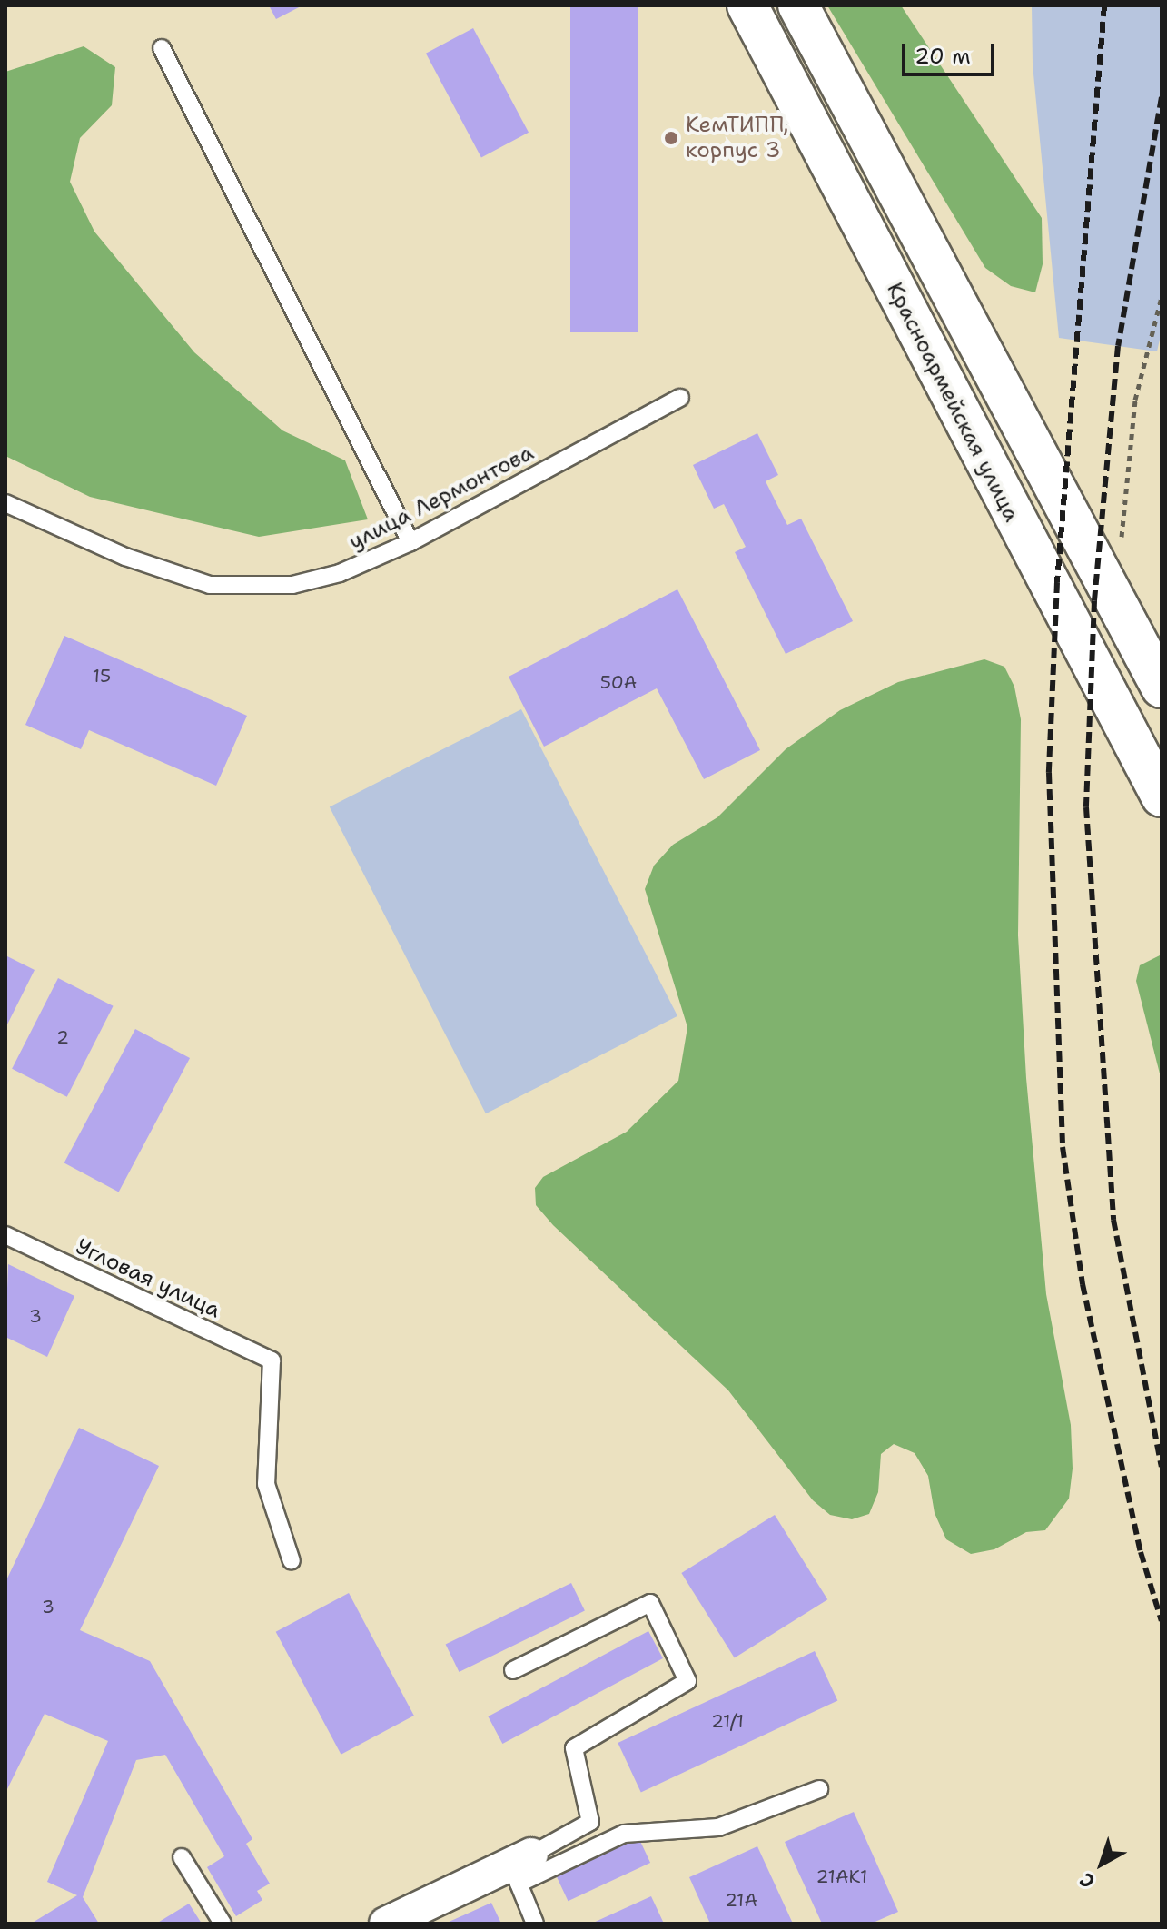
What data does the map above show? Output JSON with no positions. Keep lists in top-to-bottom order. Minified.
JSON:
{"streets":{"main road":["Красноармейская улица"],"lane":["улица Лермонтова","Угловая улица"]},"places":["КемТИПП, корпус 3"],"house_numbers":["15","50А","2","3","3","21/1","21АК1","21А"],"scale_bar":"20 m","north":"bottom left"}
